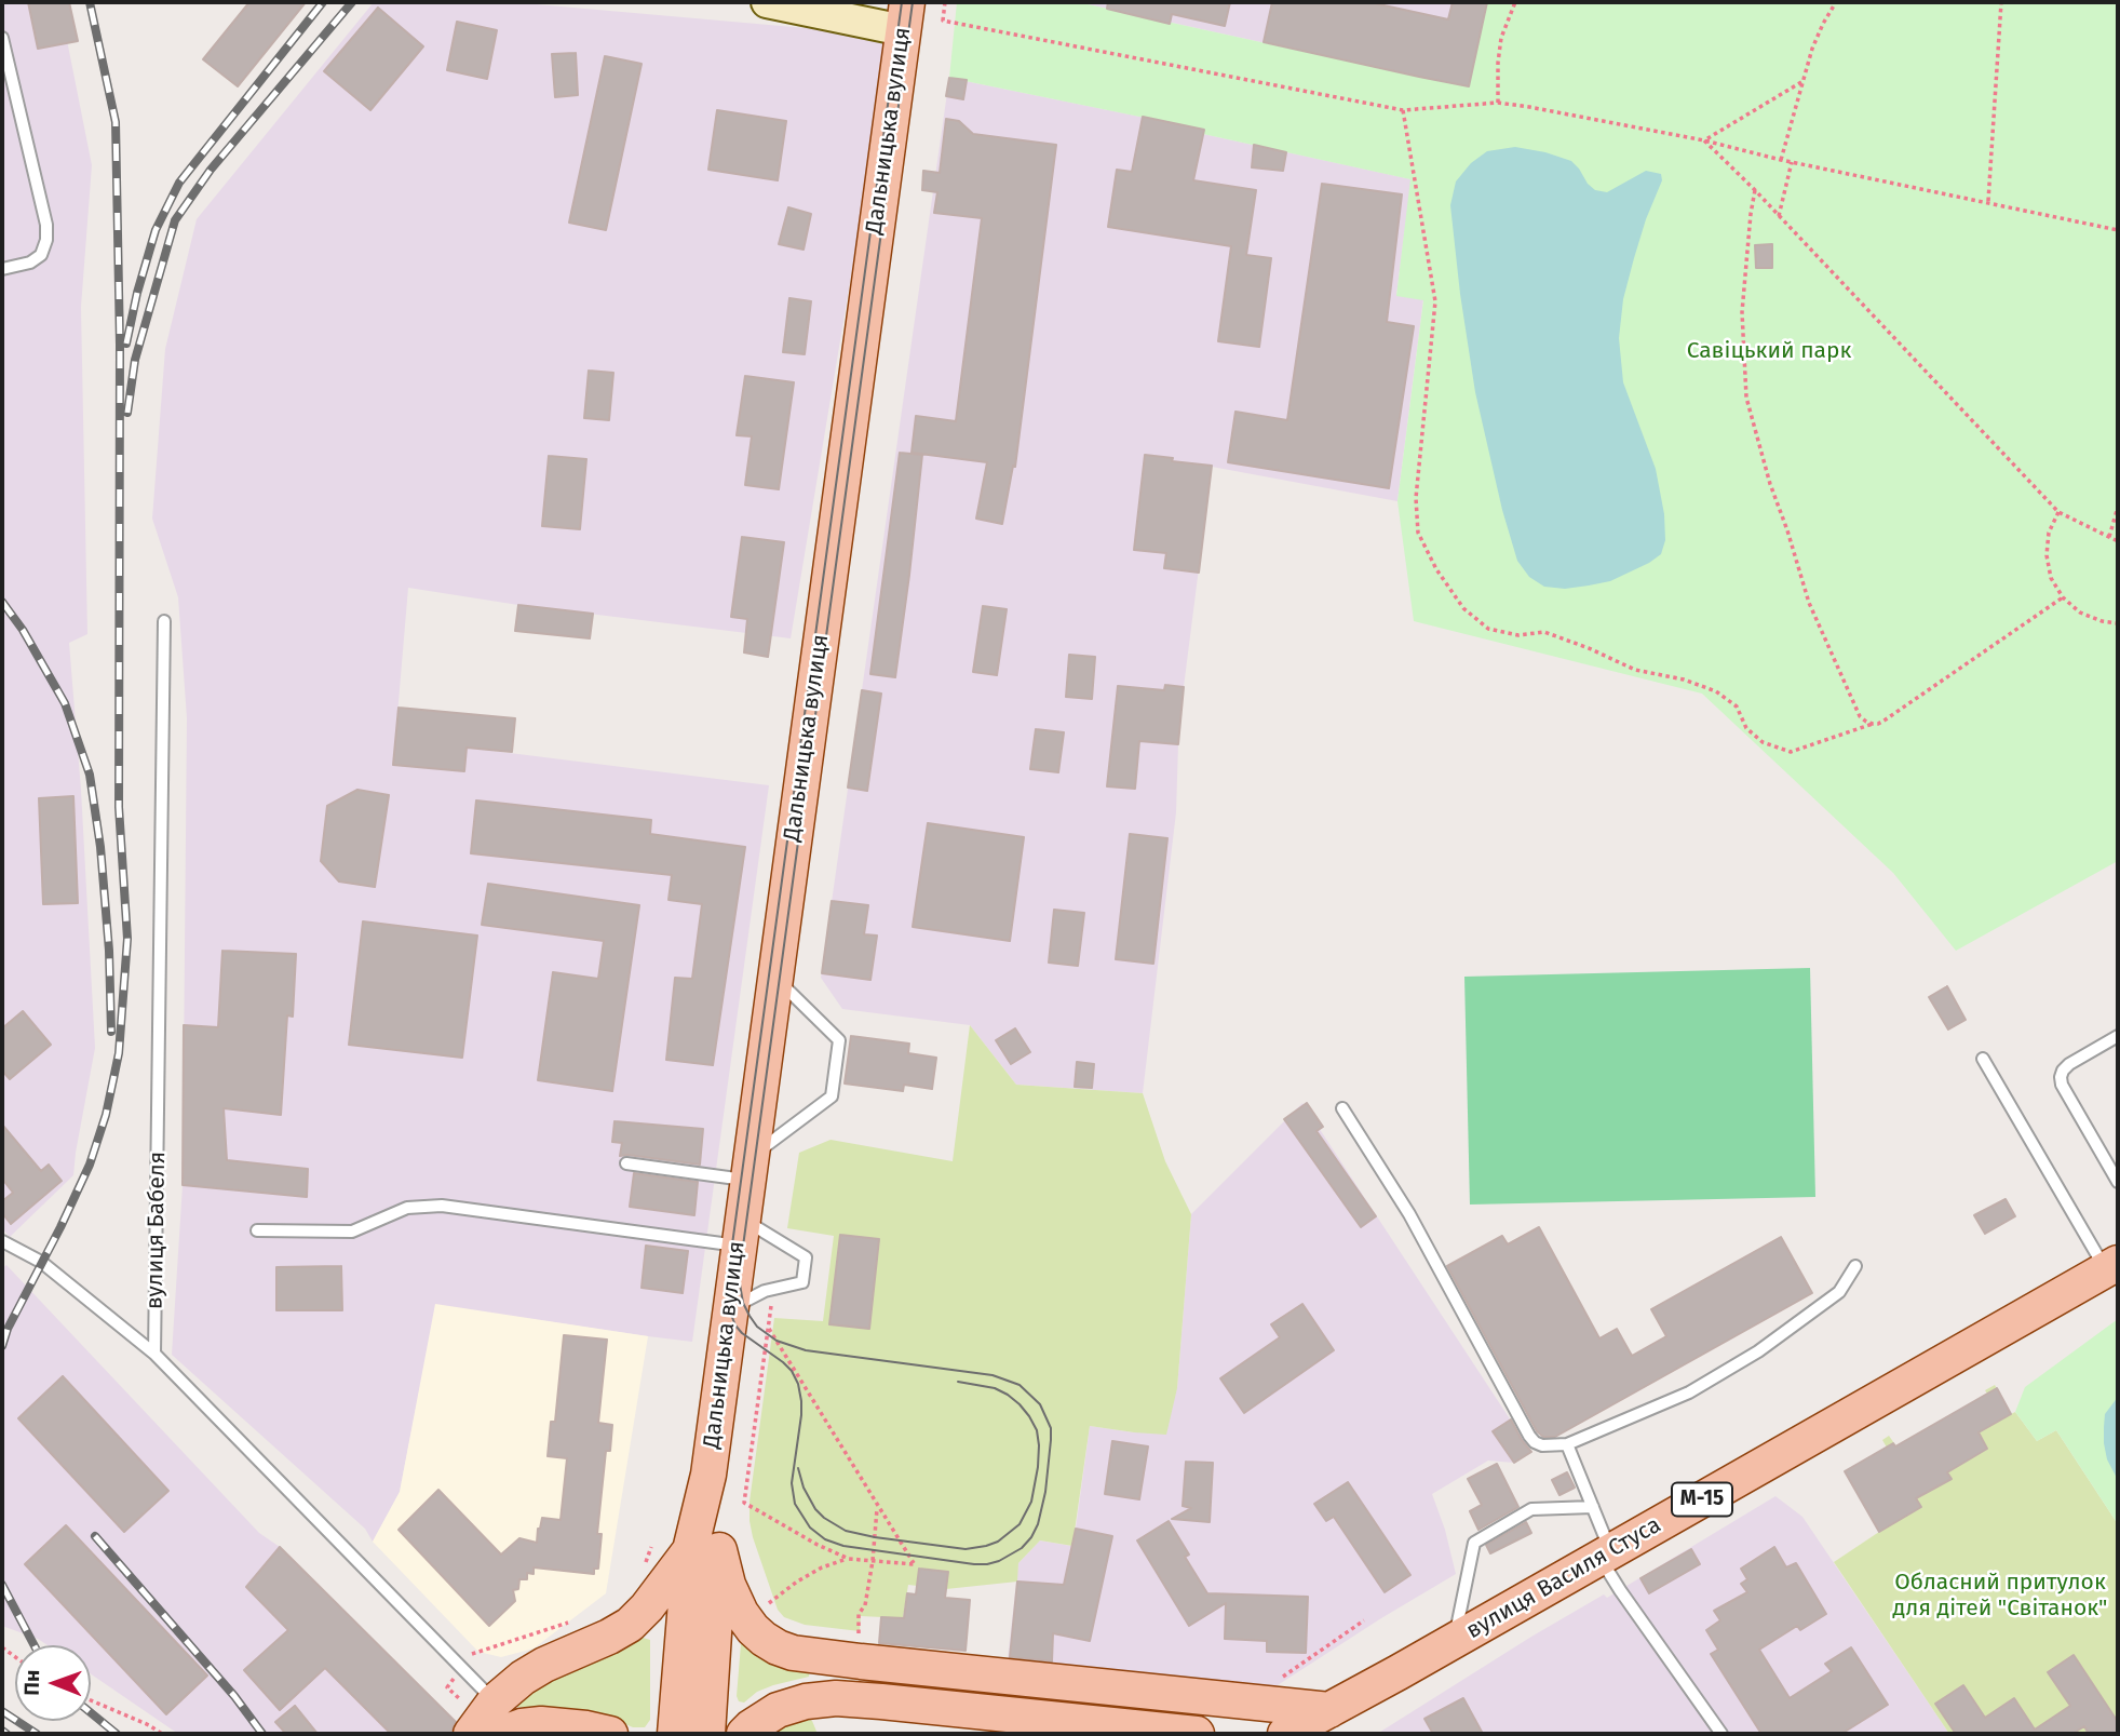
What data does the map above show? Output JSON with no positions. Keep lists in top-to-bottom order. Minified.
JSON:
{"streets":{"main road":["Дальницька вулиця","М-15","вулиця Василя Стуса"],"lane":["вулиця Бабеля"]},"parks":["Савіцький парк","Обласний притулок для дітей \"Світанок\""],"north":"left"}
